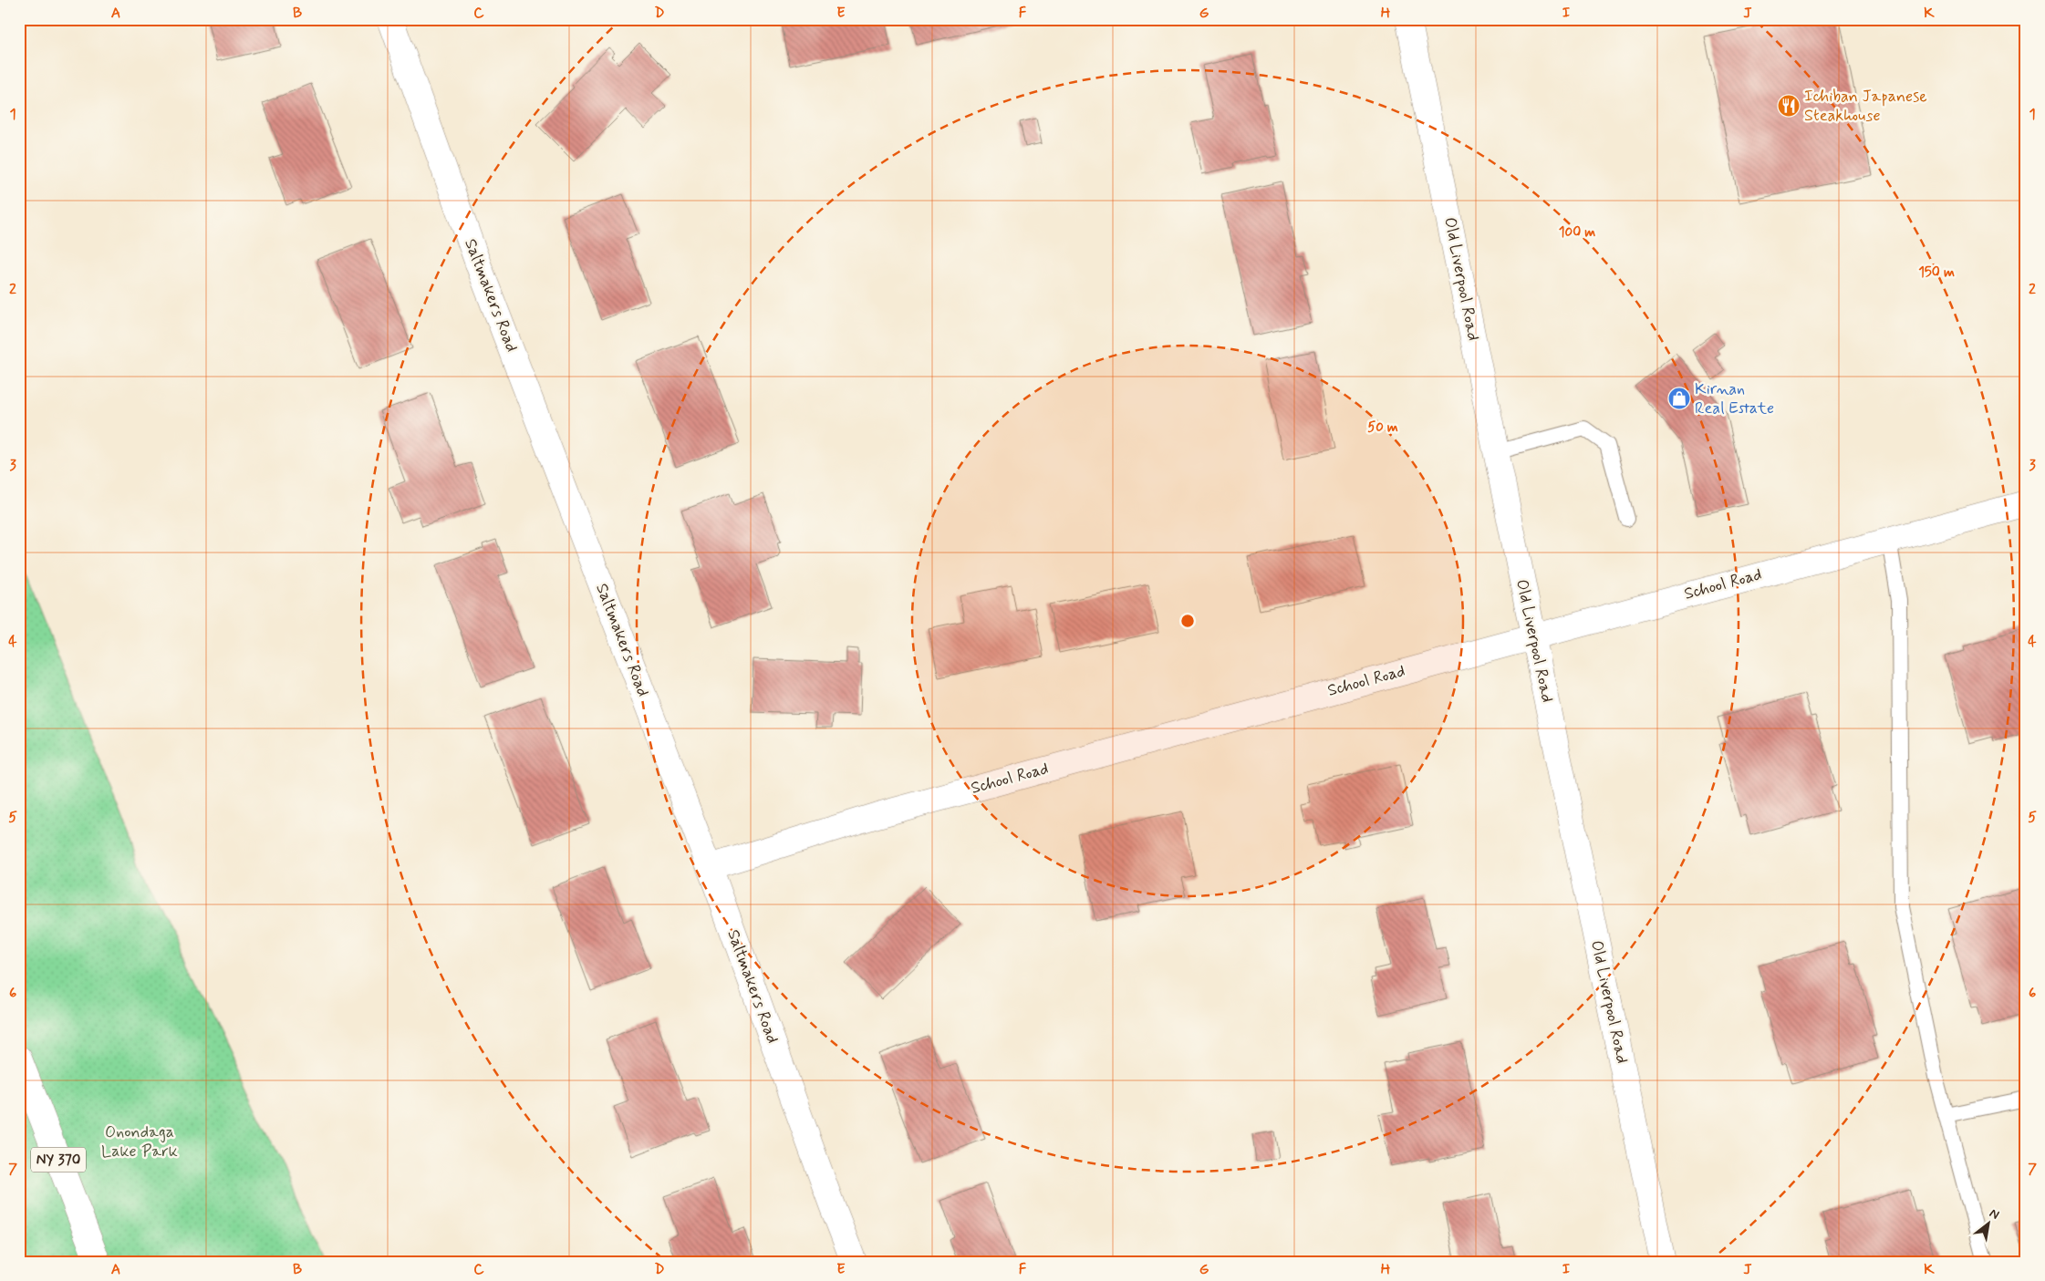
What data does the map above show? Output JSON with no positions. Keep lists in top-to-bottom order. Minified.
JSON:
{"streets":{"street":["Old Liverpool Road","Saltmakers Road","School Road","NY 370"]},"crossings":[["Old Liverpool Road","School Road"],["Saltmakers Road","School Road"]],"parks":["Onondaga Lake Park"],"places":{"restaurant":["Ichiban Japanese Steakhouse"],"shop":["Kirnan Real Estate"]},"north":"top right","grid":{"columns":["A","B","C","D","E","F","G","H","I","J","K"],"rows":["1","2","3","4","5","6","7"]},"rings":["100 m","150 m","50 m"]}
